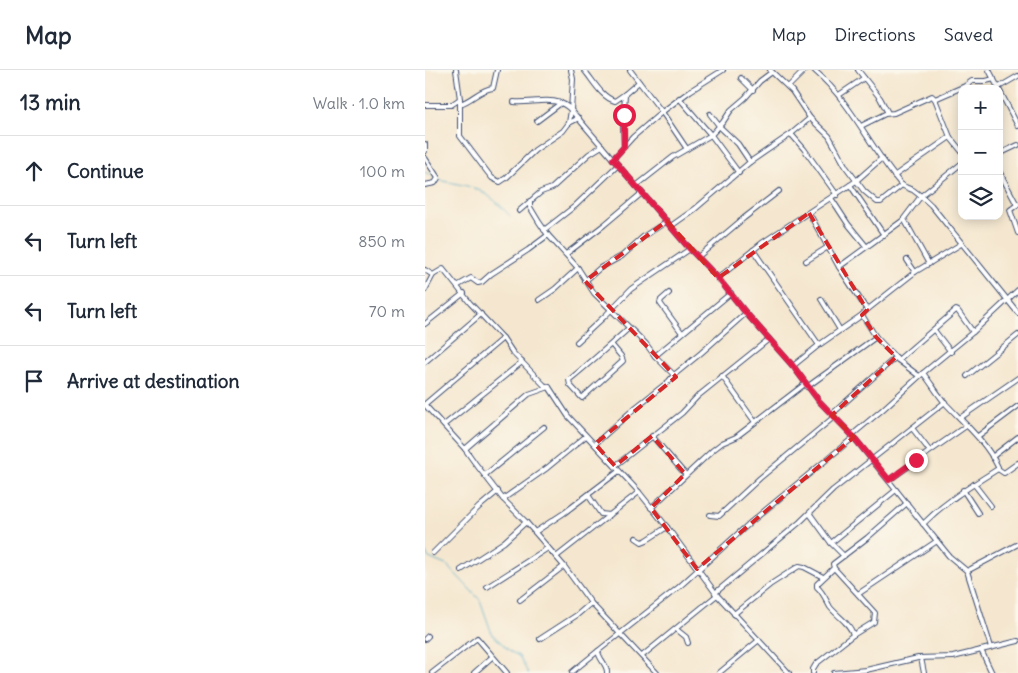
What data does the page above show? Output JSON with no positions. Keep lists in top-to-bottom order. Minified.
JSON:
{"page":{"header":"Map","nav":["Map","Directions","Saved"],"heading":["13 min","Walk · 1.0 km"],"map_buttons":["+","−"],"list":[["Continue","100 m"],["Turn left","850 m"],["Turn left","70 m"],"Arrive at destination"]}}
